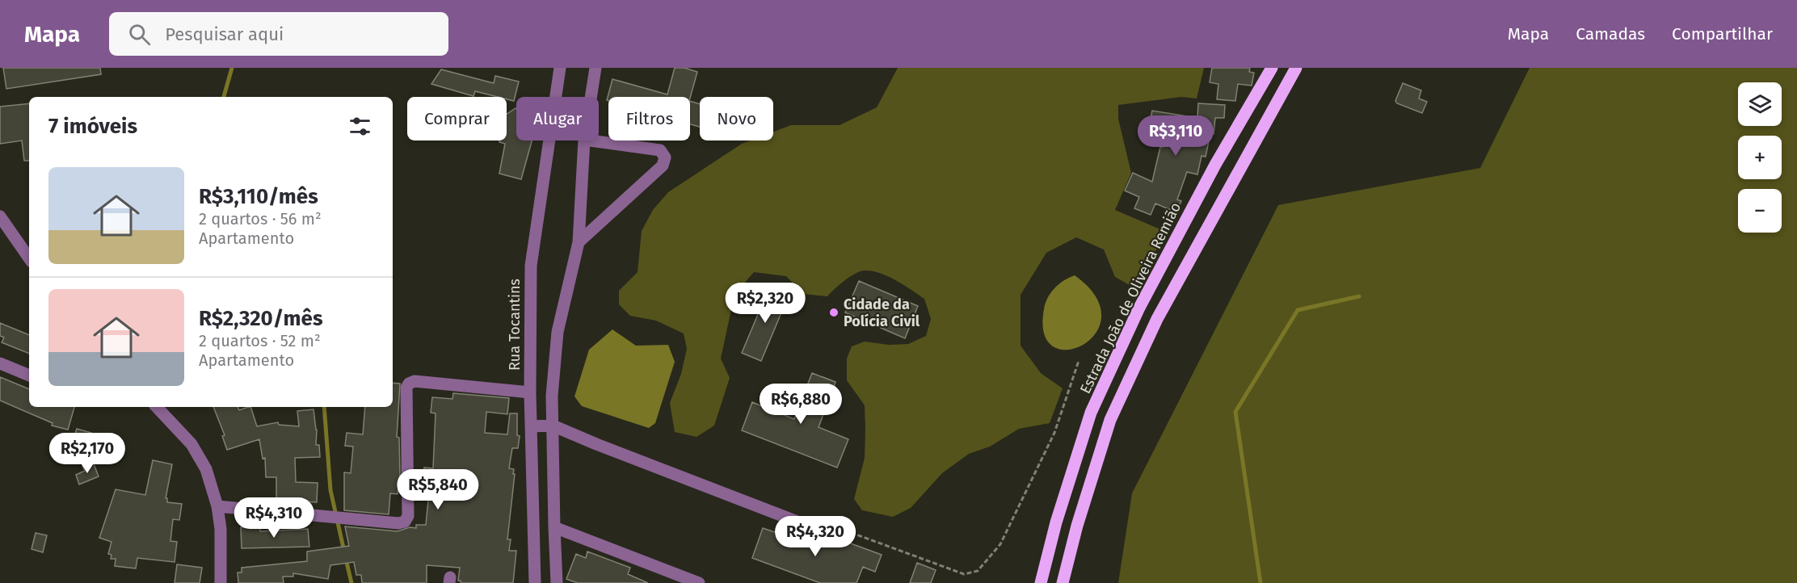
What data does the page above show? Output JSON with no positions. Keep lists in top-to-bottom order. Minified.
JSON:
{"streets":{"main road":["Estrada João de Oliveira Remião"],"street":["Rua Tocantins"]},"places":["Cidade da Polícia Civil"],"page":{"header":"Mapa","search":"Pesquisar aqui","nav":["Mapa","Camadas","Compartilhar"],"map_buttons":["+","−"],"chip":["Comprar","Alugar","Filtros","Novo"],"heading":"7 imóveis","price":["R$3,110","R$2,320","R$6,880","R$2,170","R$5,840","R$4,310","R$4,320"],"list":[{"name":"R$3,110/mês","note":"2 quartos · 56 m² · Apartamento"},{"name":"R$2,320/mês","note":"2 quartos · 52 m² · Apartamento"}]}}
